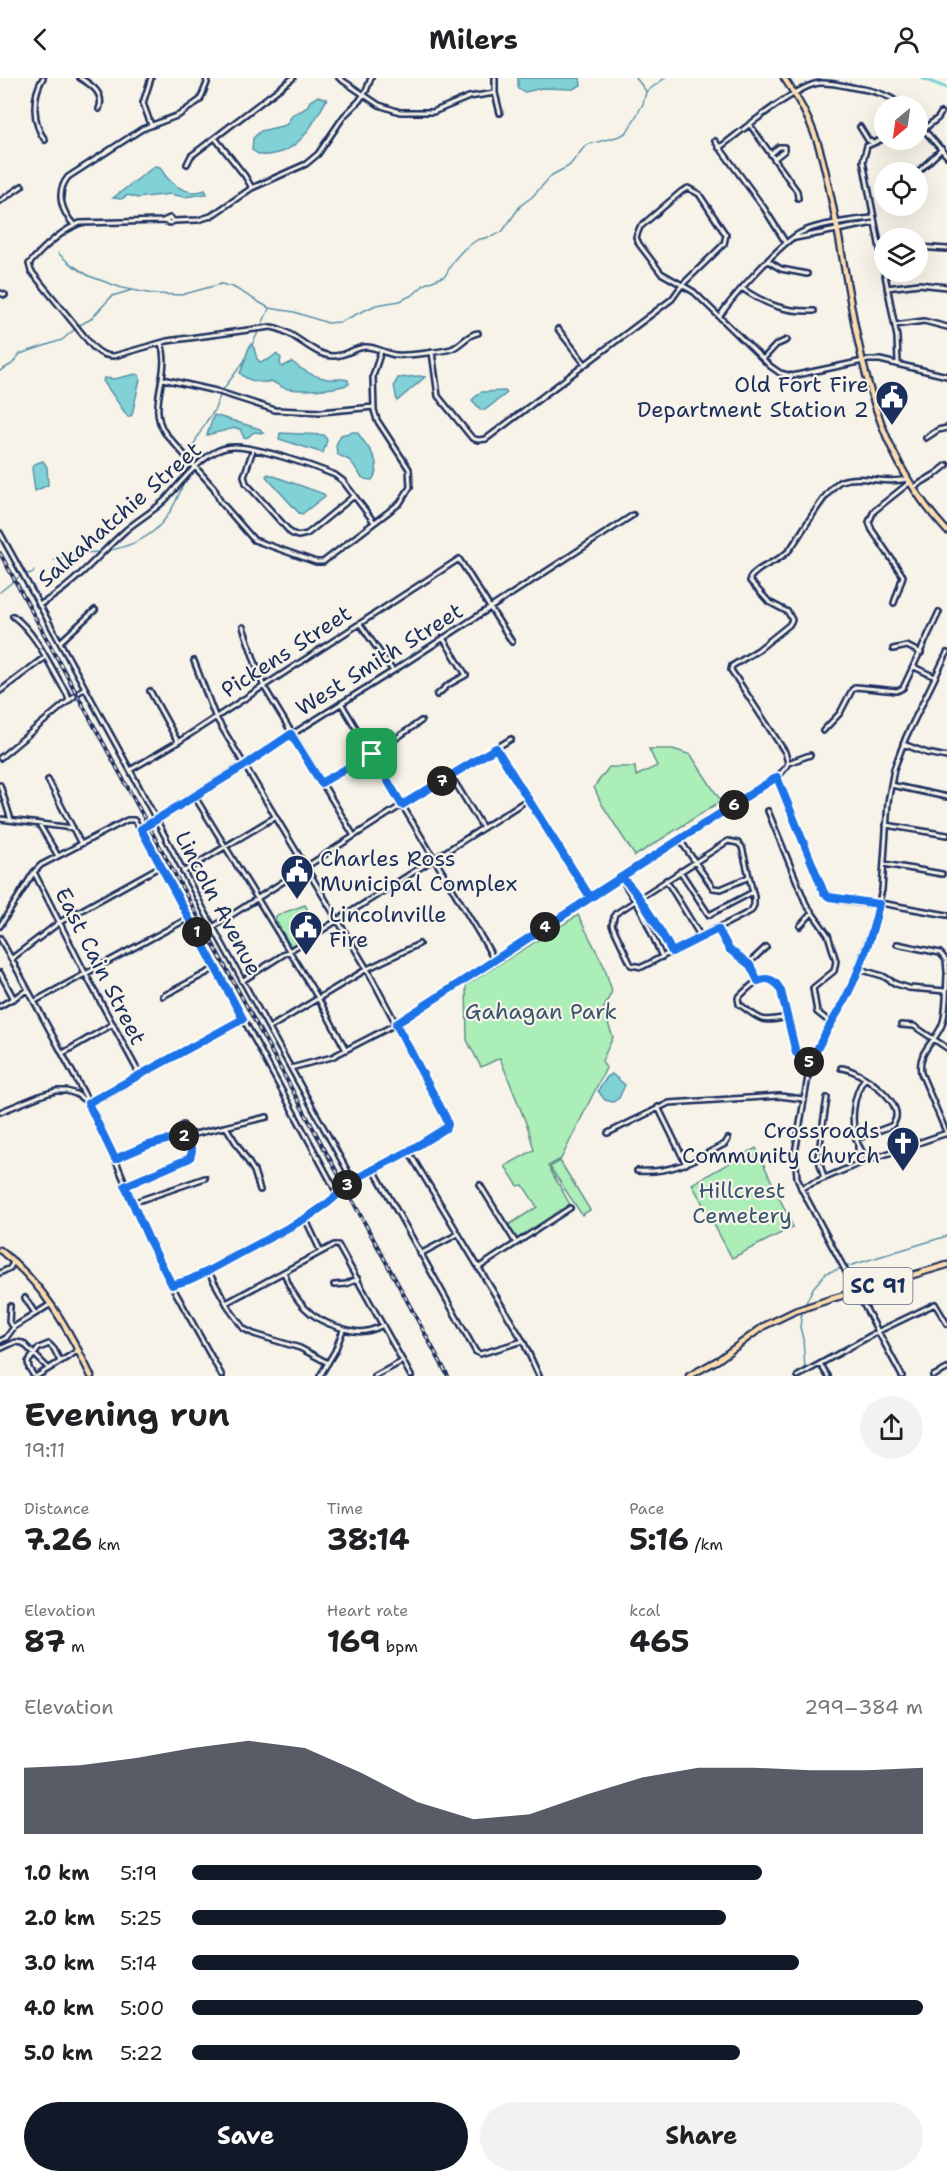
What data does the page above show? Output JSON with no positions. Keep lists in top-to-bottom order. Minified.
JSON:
{"streets":{"main road":["SC 91"],"street":["Salkahatchie Street","Pickens Street","West Smith Street","Lincoln Avenue","East Cain Street"]},"crossings":[["Salkahatchie Street","Lincoln Avenue"],["Pickens Street","West Smith Street"],["Pickens Street","Lincoln Avenue"],["West Smith Street","Lincoln Avenue"]],"parks":["Gahagan Park","Hillcrest Cemetery"],"places":{"public building":["Old Fort Fire Department Station 2","Charles Ross Municipal Complex","Lincolnville Fire"],"church":["Crossroads Community Church"]},"north":"bottom left","page":{"header":"Milers","pins":["7","6","4","1","5","2","3"],"heading":["Evening run","19:11"],"stats":[["Distance","7.26 km"],["Time","38:14"],["Pace","5:16 /km"],["Elevation","87 m"],["Heart rate","169 bpm"],["kcal","465"]],"chart":["Elevation","299–384 m"],"list":[{"name":"1.0 km","note":"5:19"},{"name":"2.0 km","note":"5:25"},{"name":"3.0 km","note":"5:14"},{"name":"4.0 km","note":"5:00"},{"name":"5.0 km","note":"5:22"}],"buttons":["Save","Share"]}}
